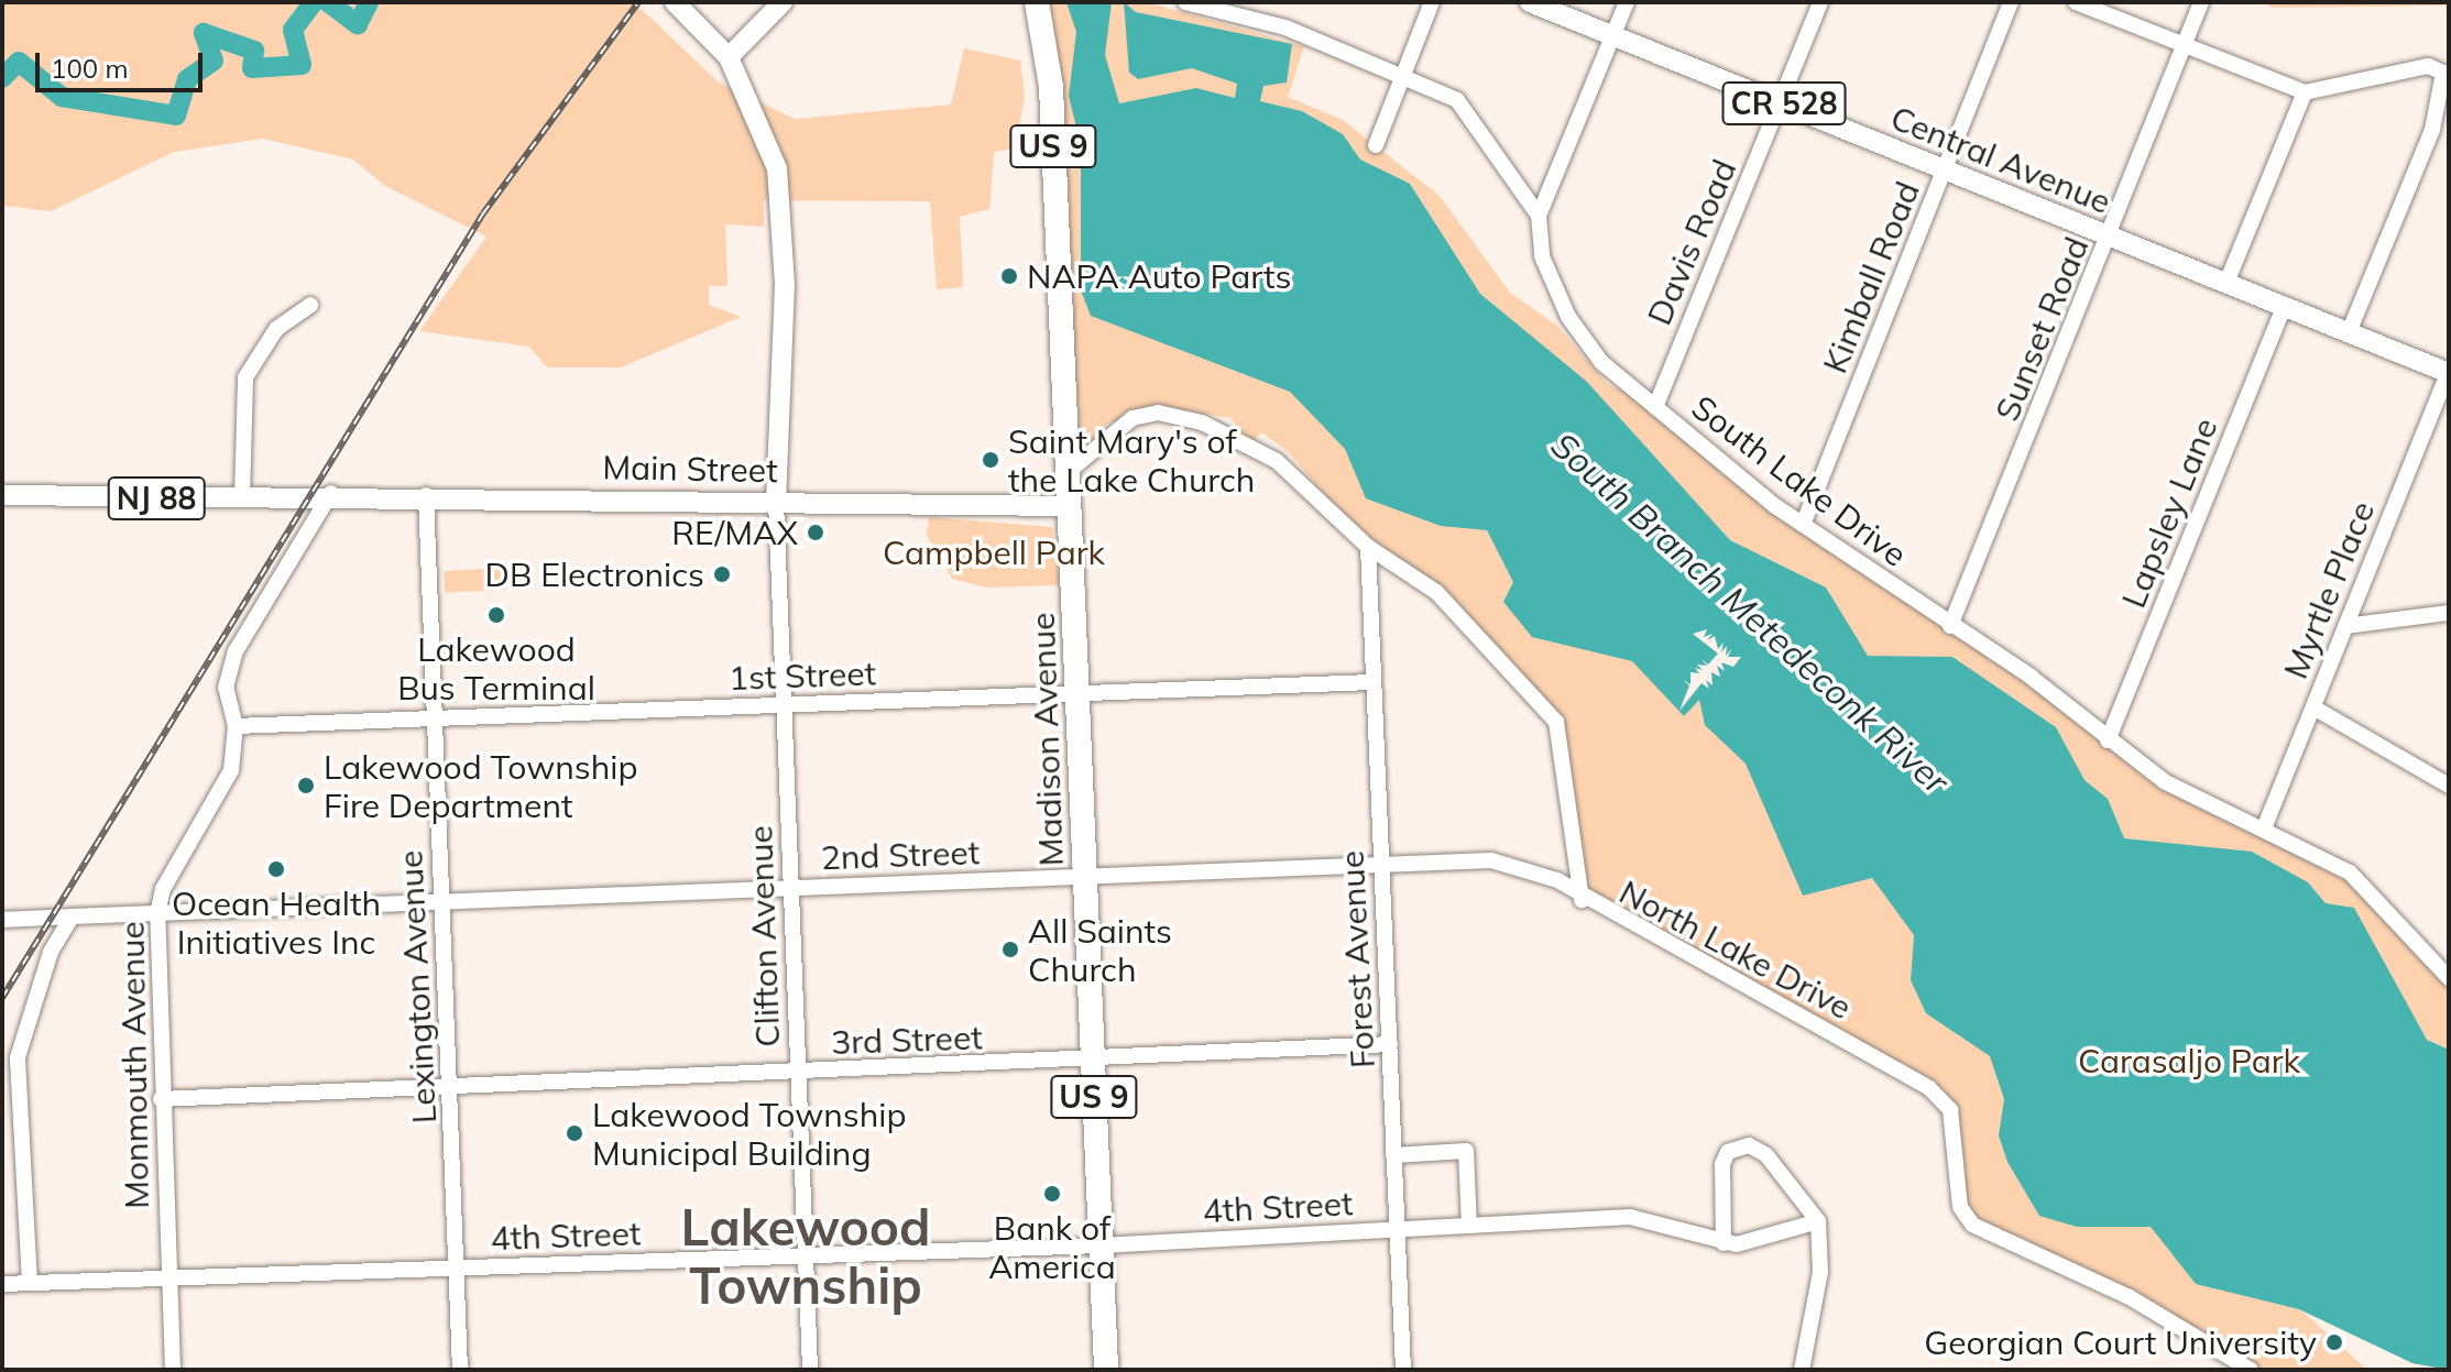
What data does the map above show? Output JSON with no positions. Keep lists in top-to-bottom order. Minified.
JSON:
{"streets":{"highway":["US 9","Madison Avenue"],"main road":["CR 528","Central Avenue","Main Street","NJ 88"],"street":["Davis Road","Kimball Road","Sunset Road","South Lake Drive","Lapsley Lane","Myrtle Place","1st Street","2nd Street","Clifton Avenue","North Lake Drive","Forest Avenue","Lexington Avenue","3rd Street","Monmouth Avenue","4th Street"]},"crossings":[["Central Avenue","Davis Road"],["Central Avenue","Kimball Road"],["Central Avenue","Sunset Road"],["Central Avenue","Lapsley Lane"],["Central Avenue","Myrtle Place"],["Davis Road","South Lake Drive"],["Kimball Road","South Lake Drive"],["Sunset Road","South Lake Drive"],["Main Street","NJ 88"],["Main Street","Madison Avenue"],["Main Street","Clifton Avenue"],["Main Street","Lexington Avenue"],["Main Street","Monmouth Avenue"],["South Lake Drive","Lapsley Lane"],["South Lake Drive","Myrtle Place"],["1st Street","Madison Avenue"],["1st Street","Clifton Avenue"],["1st Street","Forest Avenue"],["1st Street","Lexington Avenue"],["1st Street","Monmouth Avenue"],["Madison Avenue","2nd Street"],["Madison Avenue","North Lake Drive"],["Madison Avenue","3rd Street"],["Madison Avenue","4th Street"],["2nd Street","Clifton Avenue"],["2nd Street","North Lake Drive"],["2nd Street","Forest Avenue"],["2nd Street","Lexington Avenue"],["2nd Street","Monmouth Avenue"],["Clifton Avenue","3rd Street"],["Clifton Avenue","4th Street"],["North Lake Drive","Forest Avenue"],["Forest Avenue","3rd Street"],["Forest Avenue","4th Street"],["Lexington Avenue","3rd Street"],["Lexington Avenue","4th Street"],["3rd Street","Monmouth Avenue"],["Monmouth Avenue","4th Street"]],"districts":["Lakewood Township"],"water":["South Branch Metedeconk River"],"parks":["Campbell Park","Carasaljo Park"],"places":["NAPA Auto Parts","Saint Mary's of the Lake Church","RE/MAX","DB Electronics","Lakewood Bus Terminal","Lakewood Township Fire Department","Ocean Health Initiatives Inc","All Saints Church","Lakewood Township Municipal Building","Bank of America","Georgian Court University"],"scale_bar":"100 m"}
